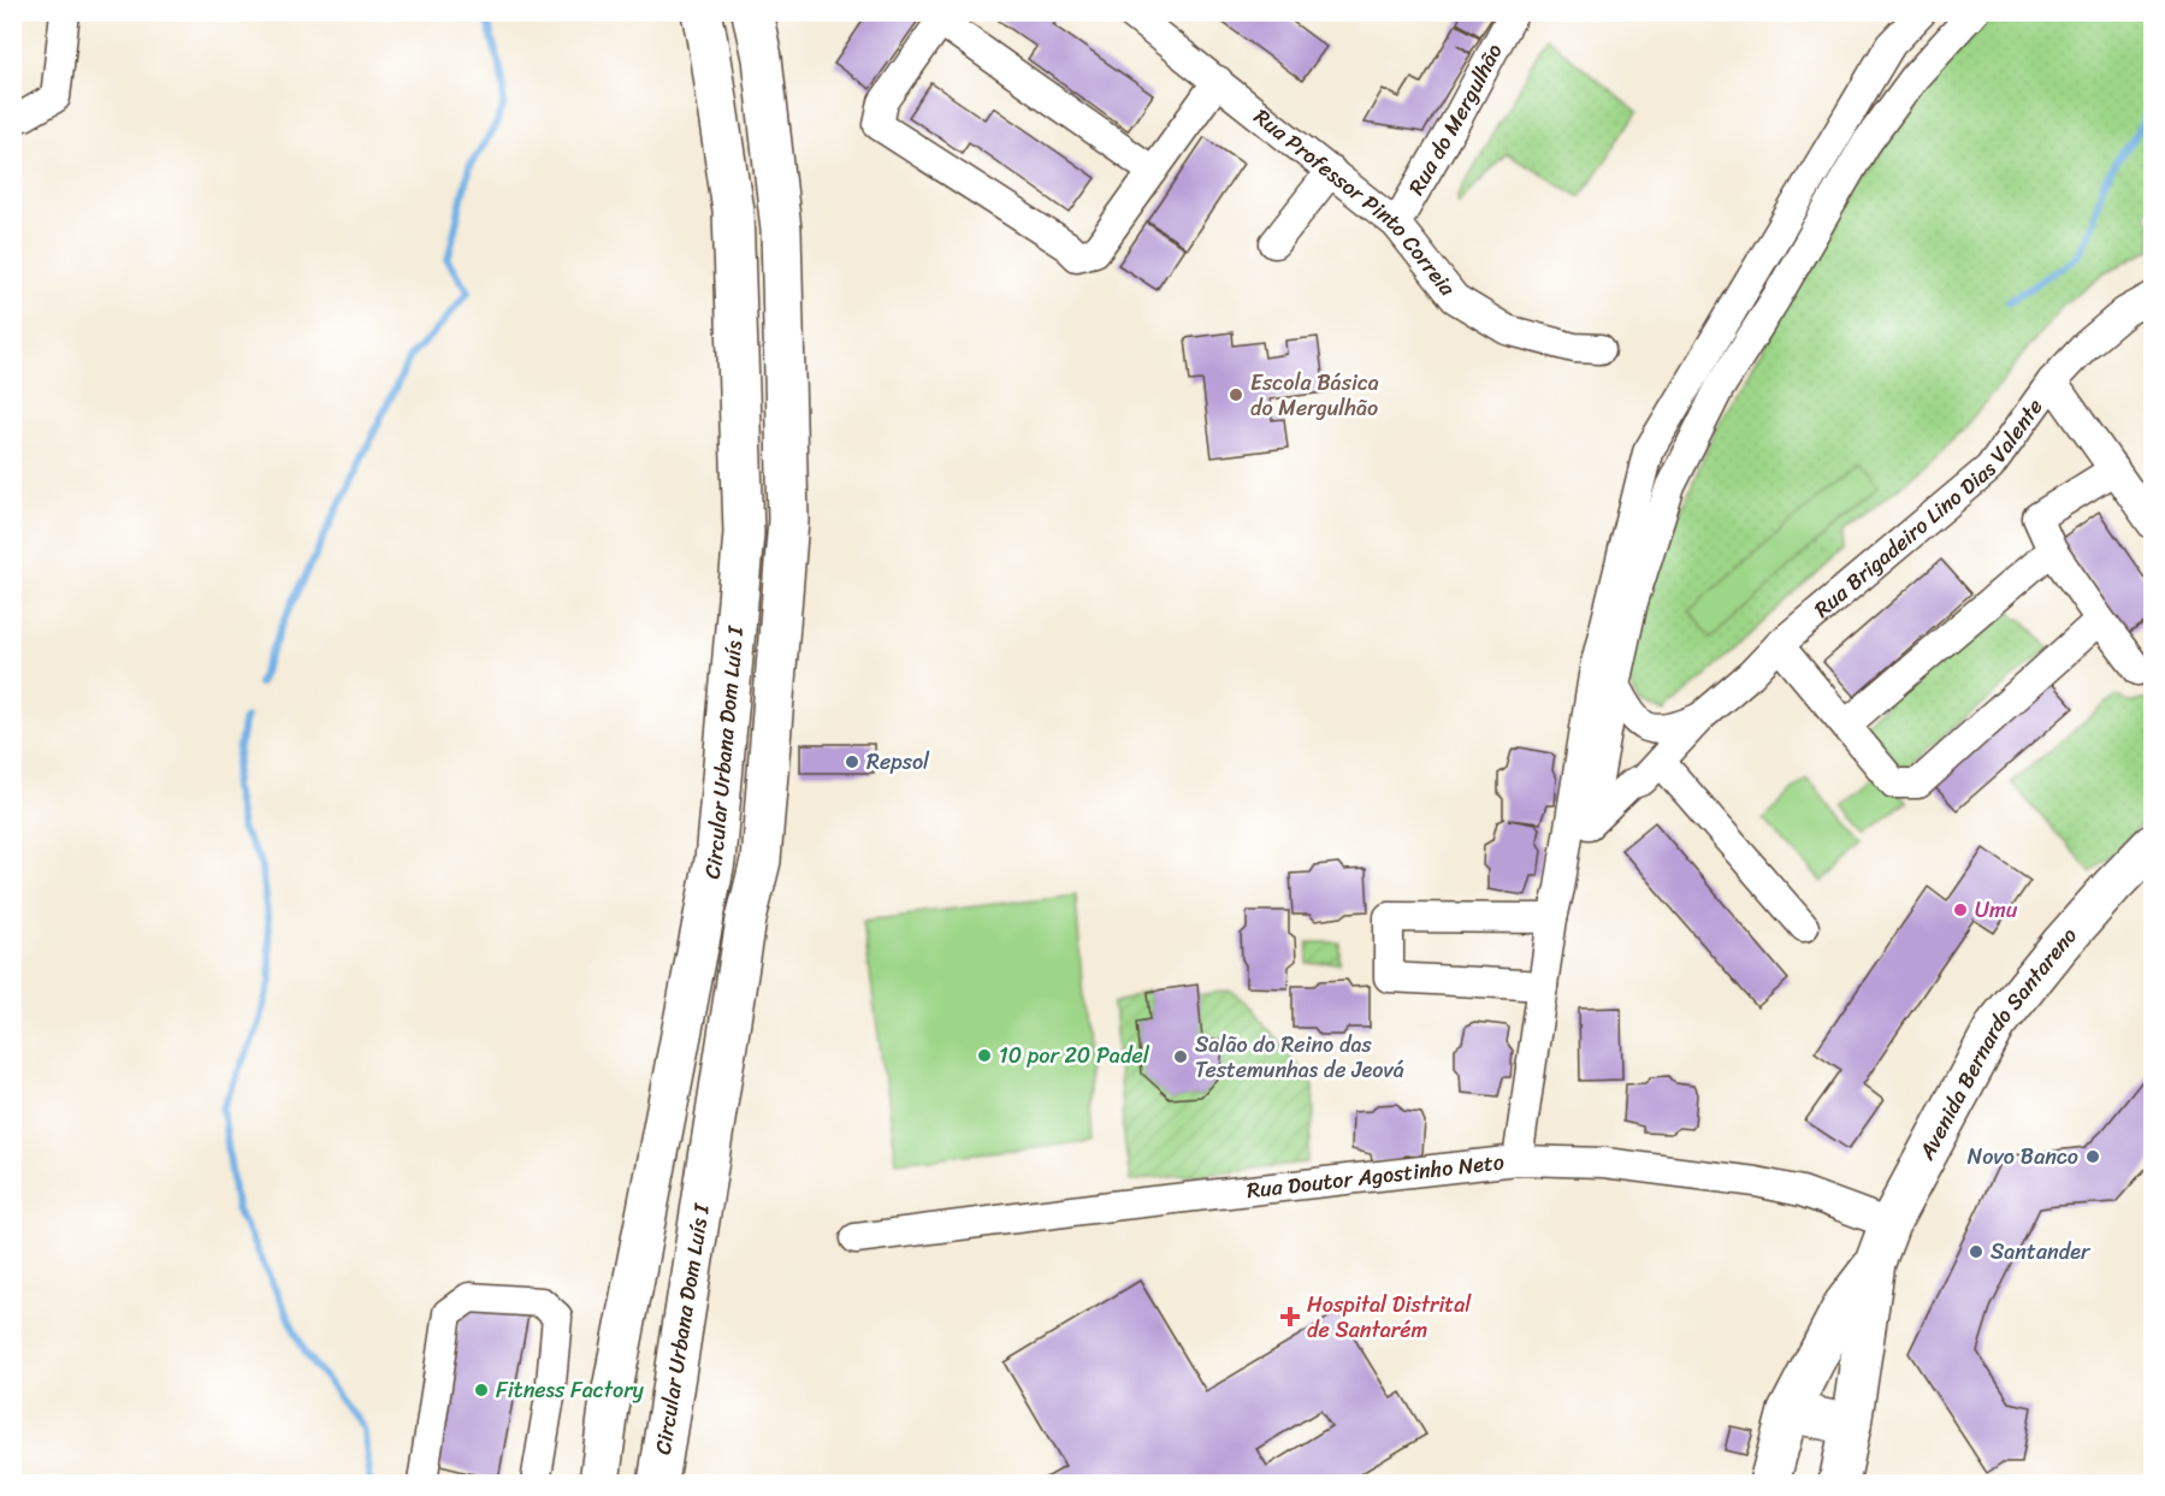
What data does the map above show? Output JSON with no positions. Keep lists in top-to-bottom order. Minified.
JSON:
{"streets":{"main road":["Circular Urbana Dom Luís I","Avenida Bernardo Santareno"],"street":["Rua do Mergulhão","Rua Professor Pinto Correia","Rua Brigadeiro Lino Dias Valente","Rua Doutor Agostinho Neto"]},"crossings":[["Rua do Mergulhão","Rua Professor Pinto Correia"],["Rua Brigadeiro Lino Dias Valente","Rua Doutor Agostinho Neto"],["Avenida Bernardo Santareno","Rua Doutor Agostinho Neto"]],"places":{"other":["Escola Básica do Mergulhão","Repsol","Umu","10 por 20 Padel","Salão do Reino das Testemunhas de Jeová","Novo Banco","Santander","Fitness Factory"],"health":["Hospital Distrital de Santarém"]}}
